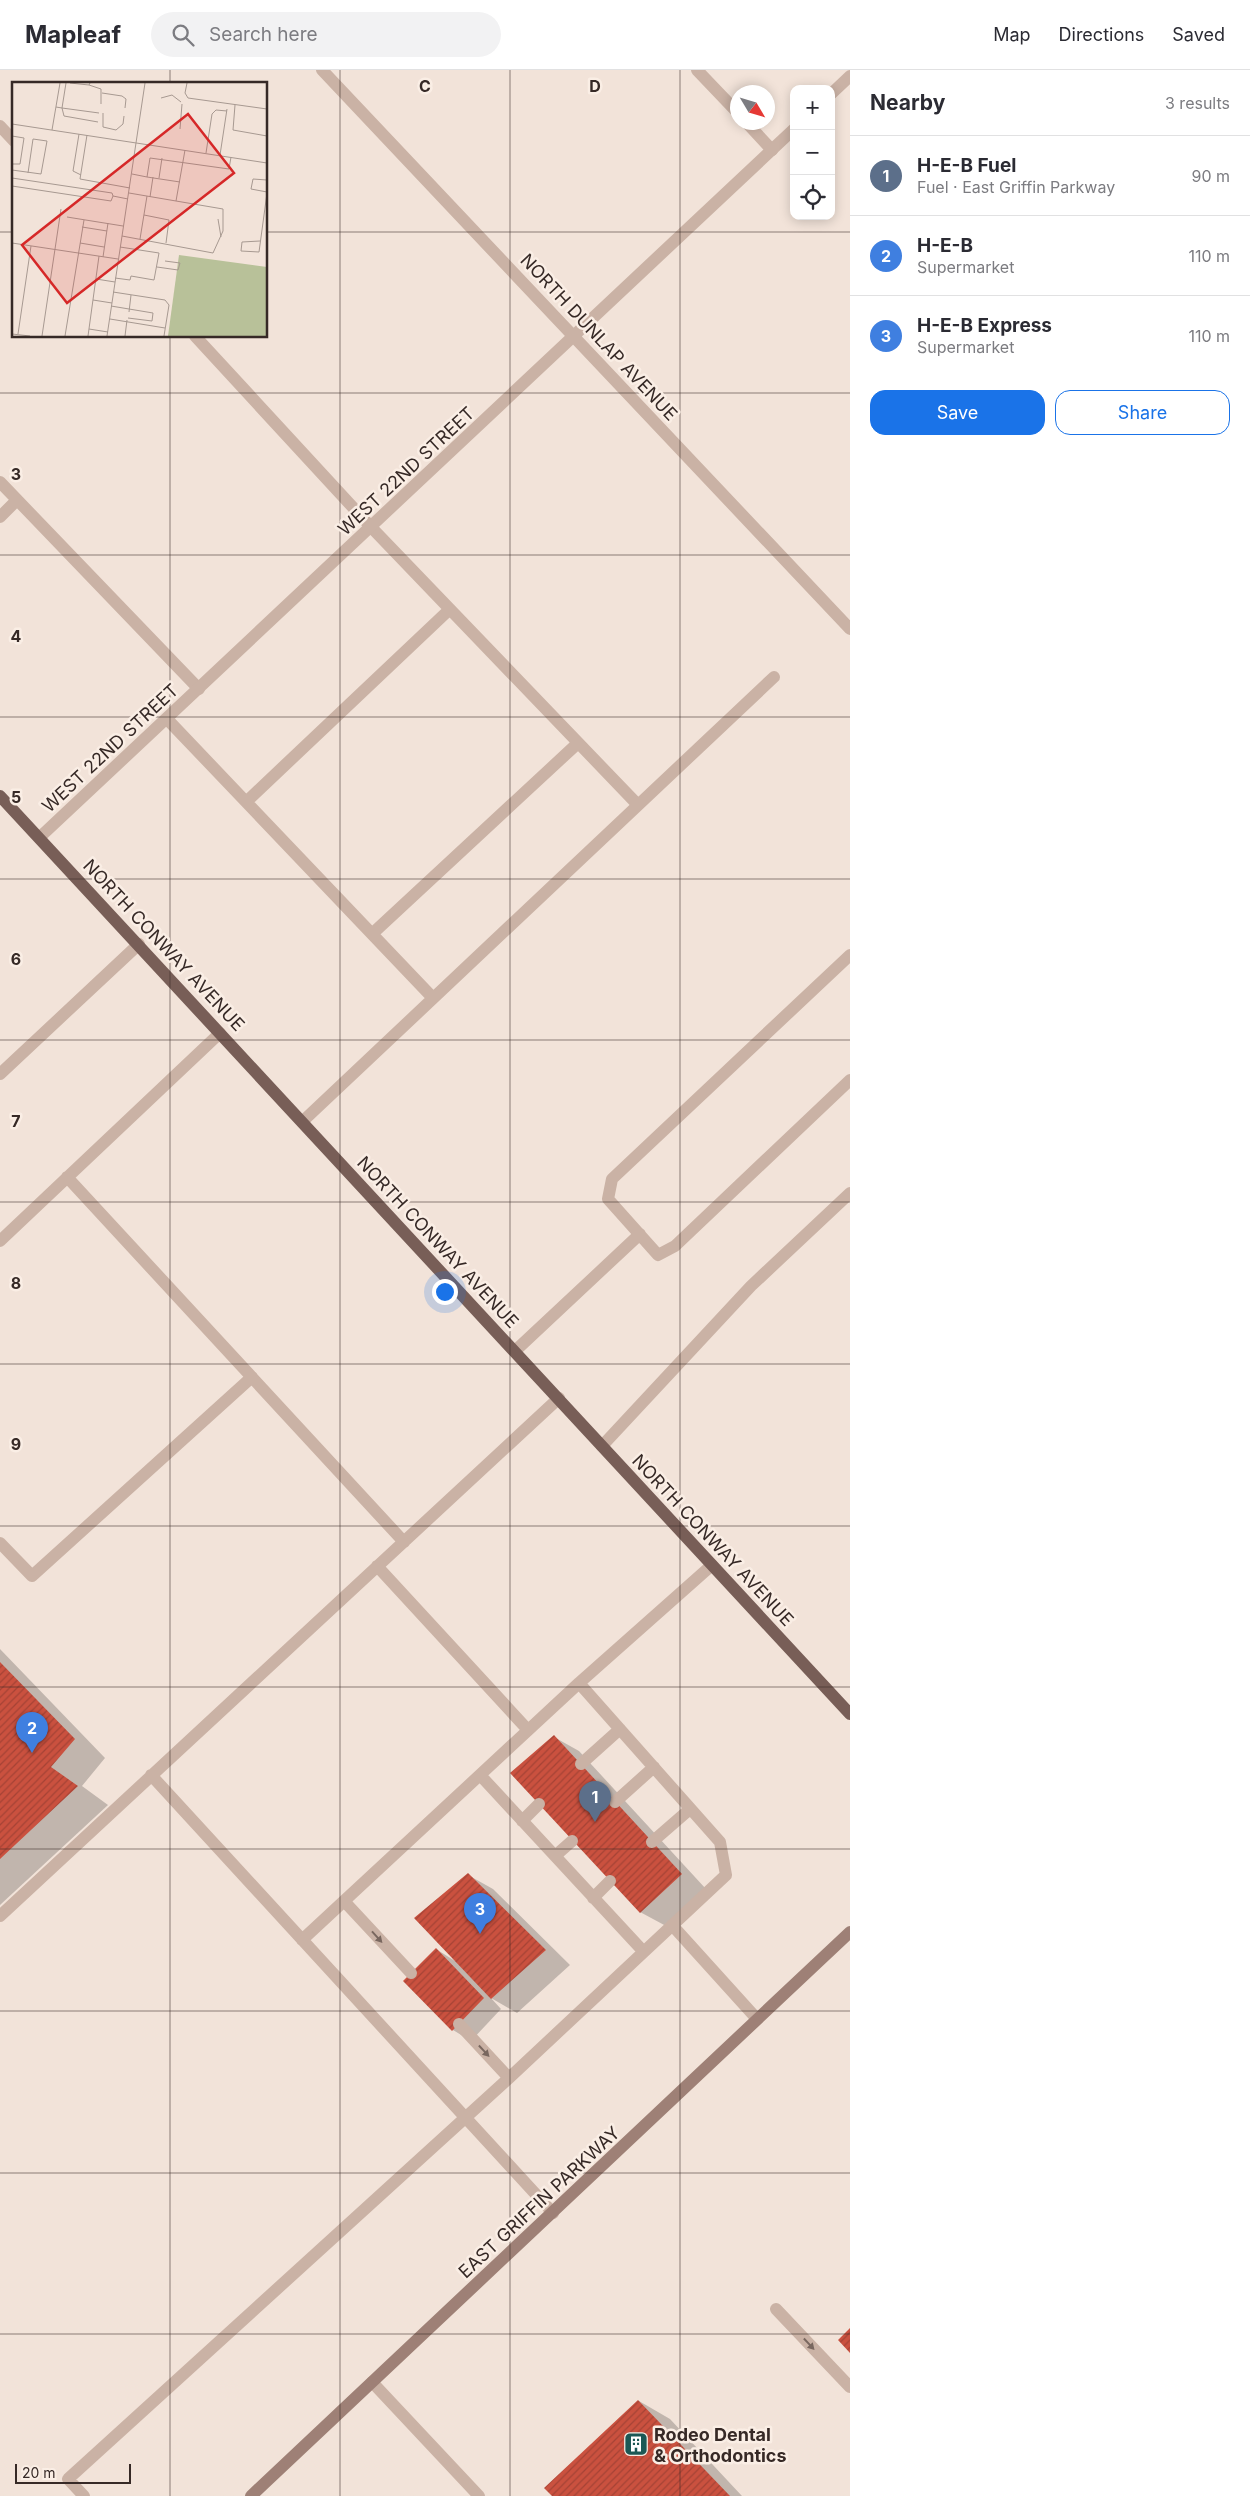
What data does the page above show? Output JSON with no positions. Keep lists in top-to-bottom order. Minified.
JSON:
{"streets":{"main road":["NORTH CONWAY AVENUE","EAST GRIFFIN PARKWAY"],"street":["NORTH DUNLAP AVENUE","WEST 22ND STREET"]},"crossings":[["NORTH DUNLAP AVENUE","WEST 22ND STREET"],["WEST 22ND STREET","NORTH CONWAY AVENUE"]],"places":{"building":["Rodeo Dental & Orthodontics"]},"scale_bar":"20 m","north":"bottom right","page":{"header":"Mapleaf","search":"Search here","nav":["Map","Directions","Saved"],"heading":["Nearby","3 results"],"map_buttons":["+","−"],"list":[{"mark":"1","name":"H-E-B Fuel","note":"Fuel · East Griffin Parkway","value":"90 m"},{"mark":"2","name":"H-E-B","note":"Supermarket","value":"110 m"},{"mark":"3","name":"H-E-B Express","note":"Supermarket","value":"110 m"}],"buttons":["Save","Share"],"pins":["2","1","3"],"scale":"20 m"},"grid":{"columns":["C","D"],"rows":["3","4","5","6","7","8","9"]}}
